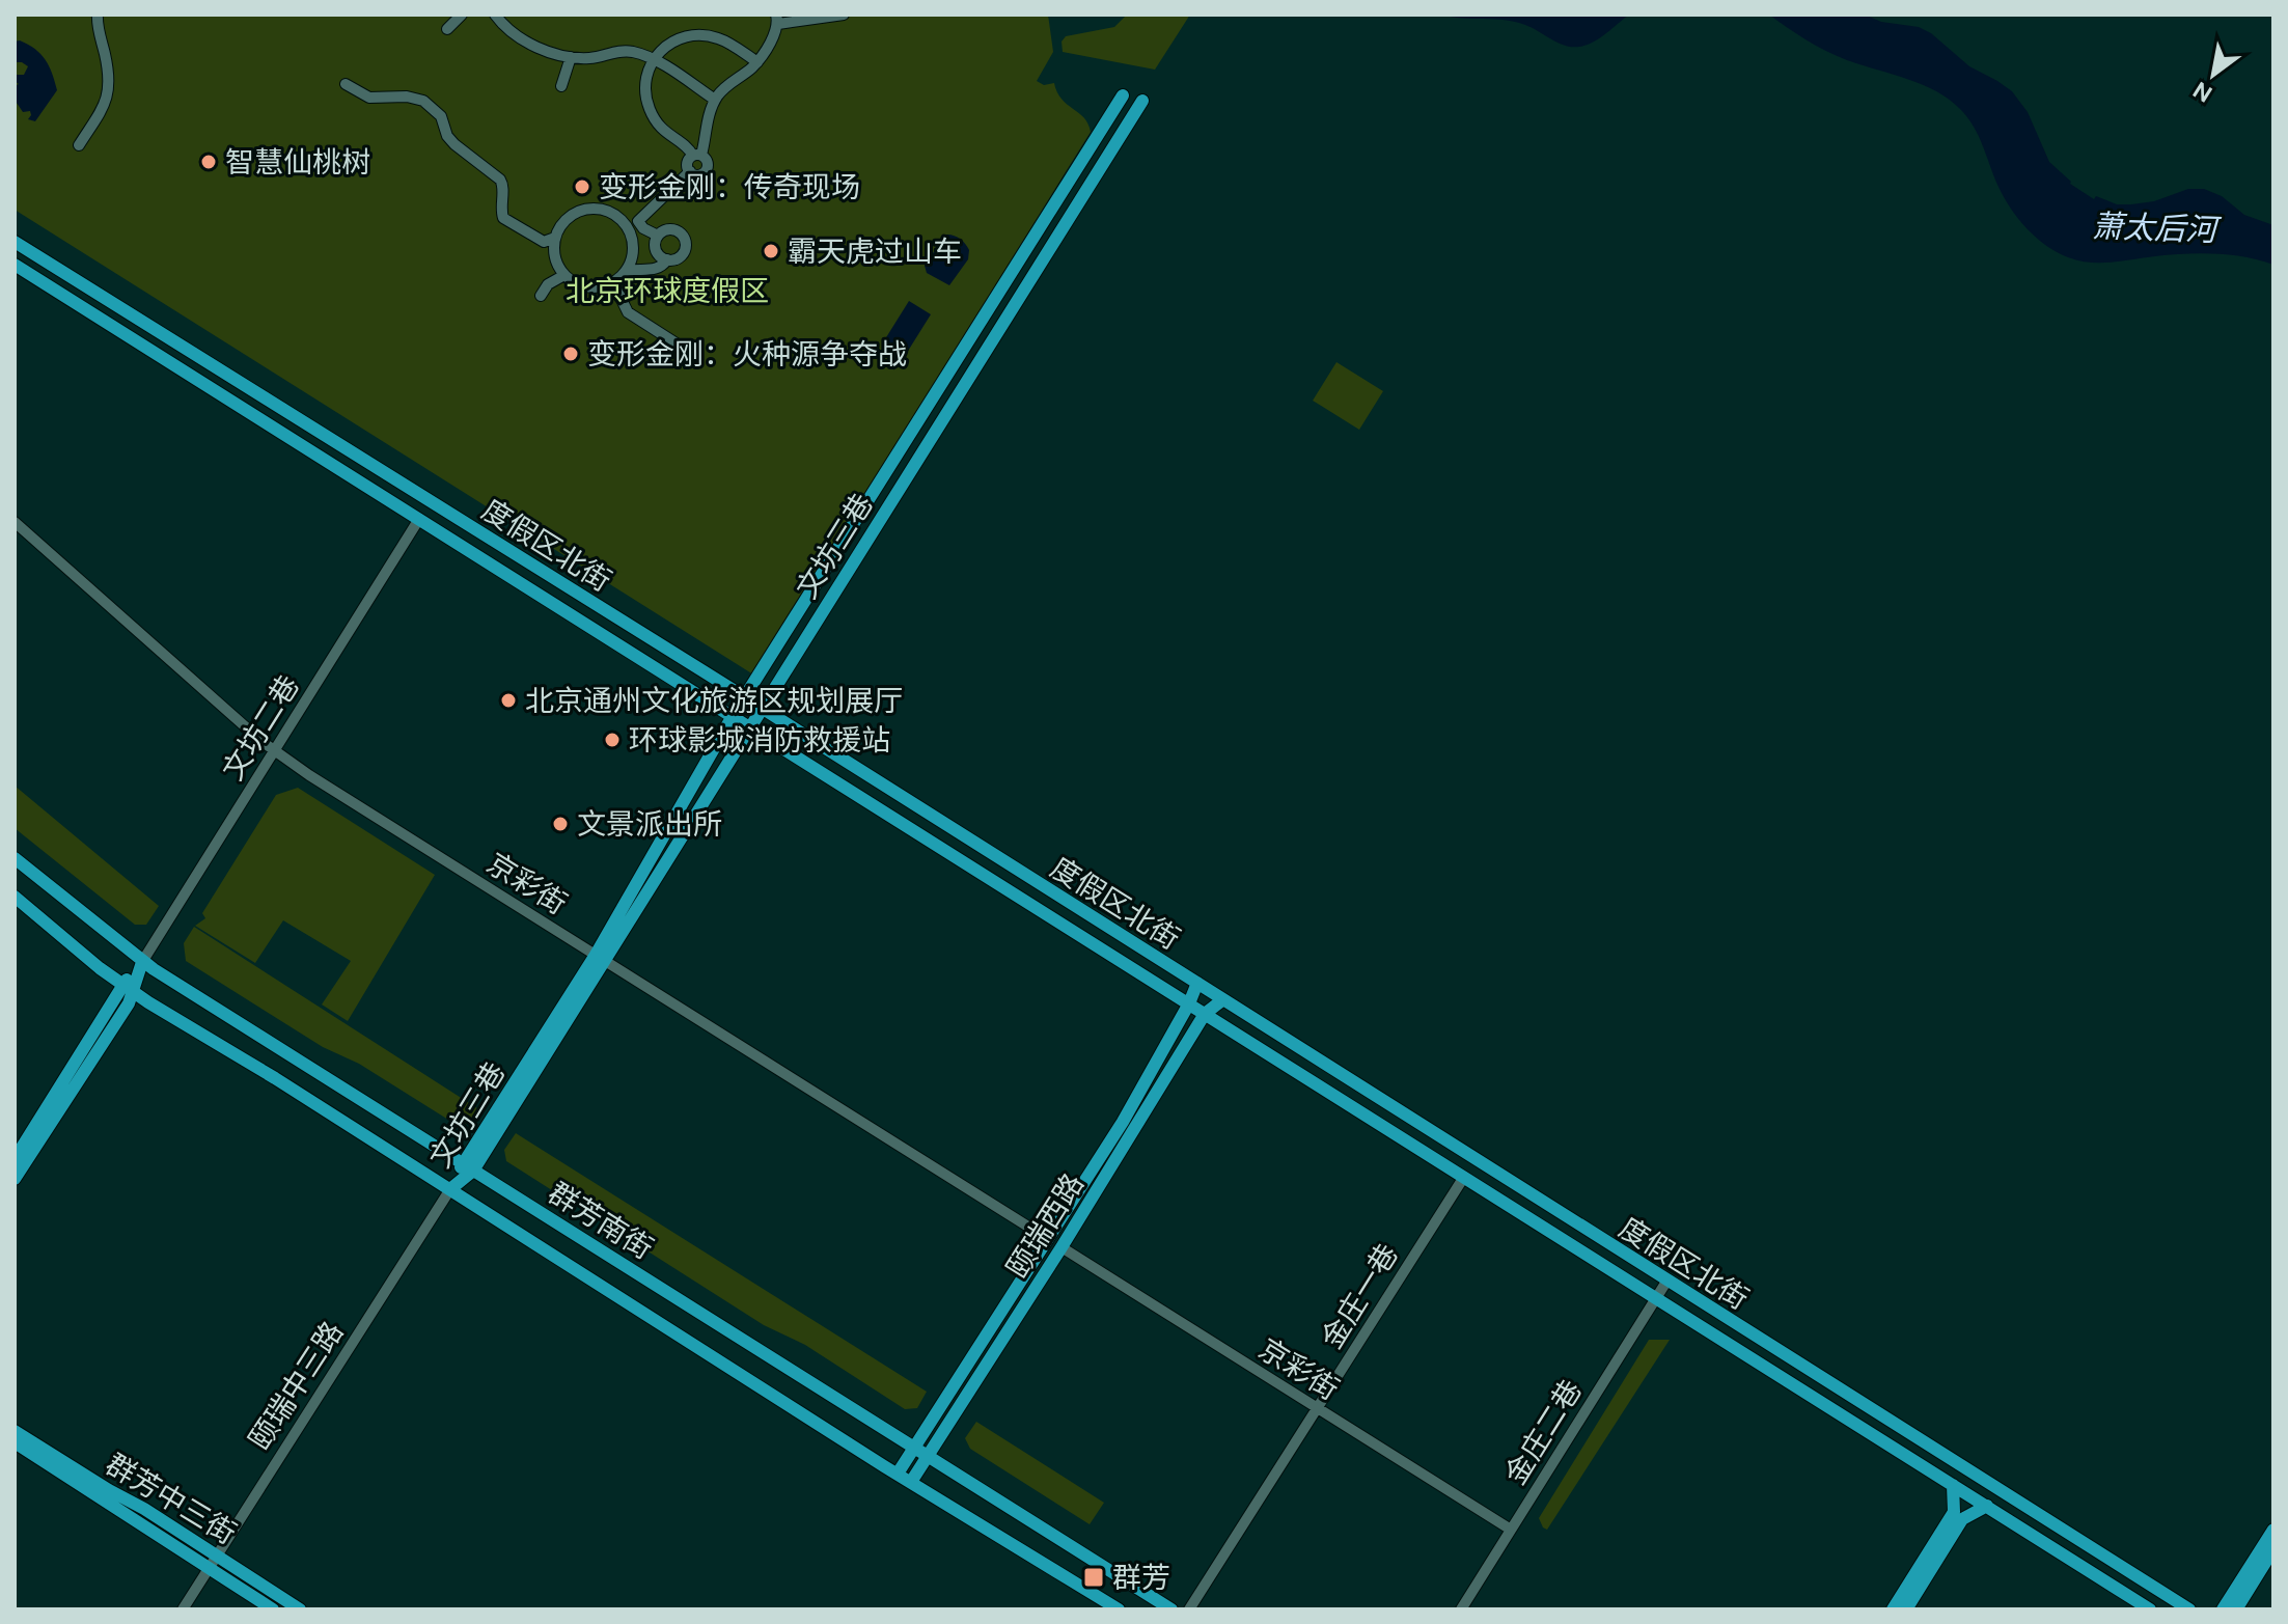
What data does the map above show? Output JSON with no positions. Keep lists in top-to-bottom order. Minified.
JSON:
{"streets":{"main road":["度假区北街","文坊三巷","群芳南街","颐瑞西路","群芳中三街"],"street":["文坊二巷","京彩街","金庄一巷","颐瑞中三路","金庄二巷"]},"crossings":[["度假区北街","文坊三巷"],["度假区北街","文坊二巷"],["度假区北街","颐瑞西路"],["度假区北街","金庄一巷"],["度假区北街","金庄二巷"],["文坊三巷","京彩街"],["文坊三巷","群芳南街"],["文坊三巷","颐瑞中三路"],["文坊二巷","京彩街"],["文坊二巷","群芳南街"],["京彩街","颐瑞西路"],["京彩街","金庄一巷"],["京彩街","金庄二巷"],["群芳南街","颐瑞西路"],["群芳南街","颐瑞中三路"],["颐瑞中三路","群芳中三街"]],"water":["萧太后河"],"parks":["北京环球度假区"],"places":{"other":["智慧仙桃树","变形金刚：传奇现场","霸天虎过山车","变形金刚：火种源争夺战","北京通州文化旅游区规划展厅","环球影城消防救援站","文景派出所"],"transit":["群芳"]},"north":"bottom left"}
